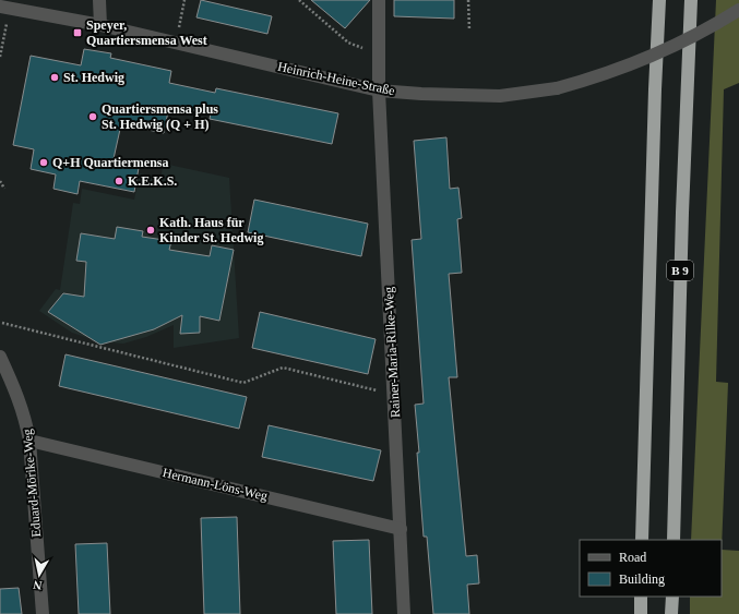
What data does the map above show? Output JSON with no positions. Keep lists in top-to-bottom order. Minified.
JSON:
{"streets":{"highway":["B 9"],"street":["Heinrich-Heine-Straße","Rainer-Maria-Rilke-Weg","Eduard-Mörike-Weg","Hermann-Löns-Weg"]},"crossings":[["Heinrich-Heine-Straße","Rainer-Maria-Rilke-Weg"],["Rainer-Maria-Rilke-Weg","Hermann-Löns-Weg"],["Eduard-Mörike-Weg","Hermann-Löns-Weg"]],"places":{"transit":["Speyer, Quartiersmensa West"],"other":["St. Hedwig","Quartiersmensa plus St. Hedwig (Q + H)","Q+H Quartiermensa","K.E.K.S.","Kath. Haus für Kinder St. Hedwig"]},"legend":["Road","Building"],"north":"bottom"}
